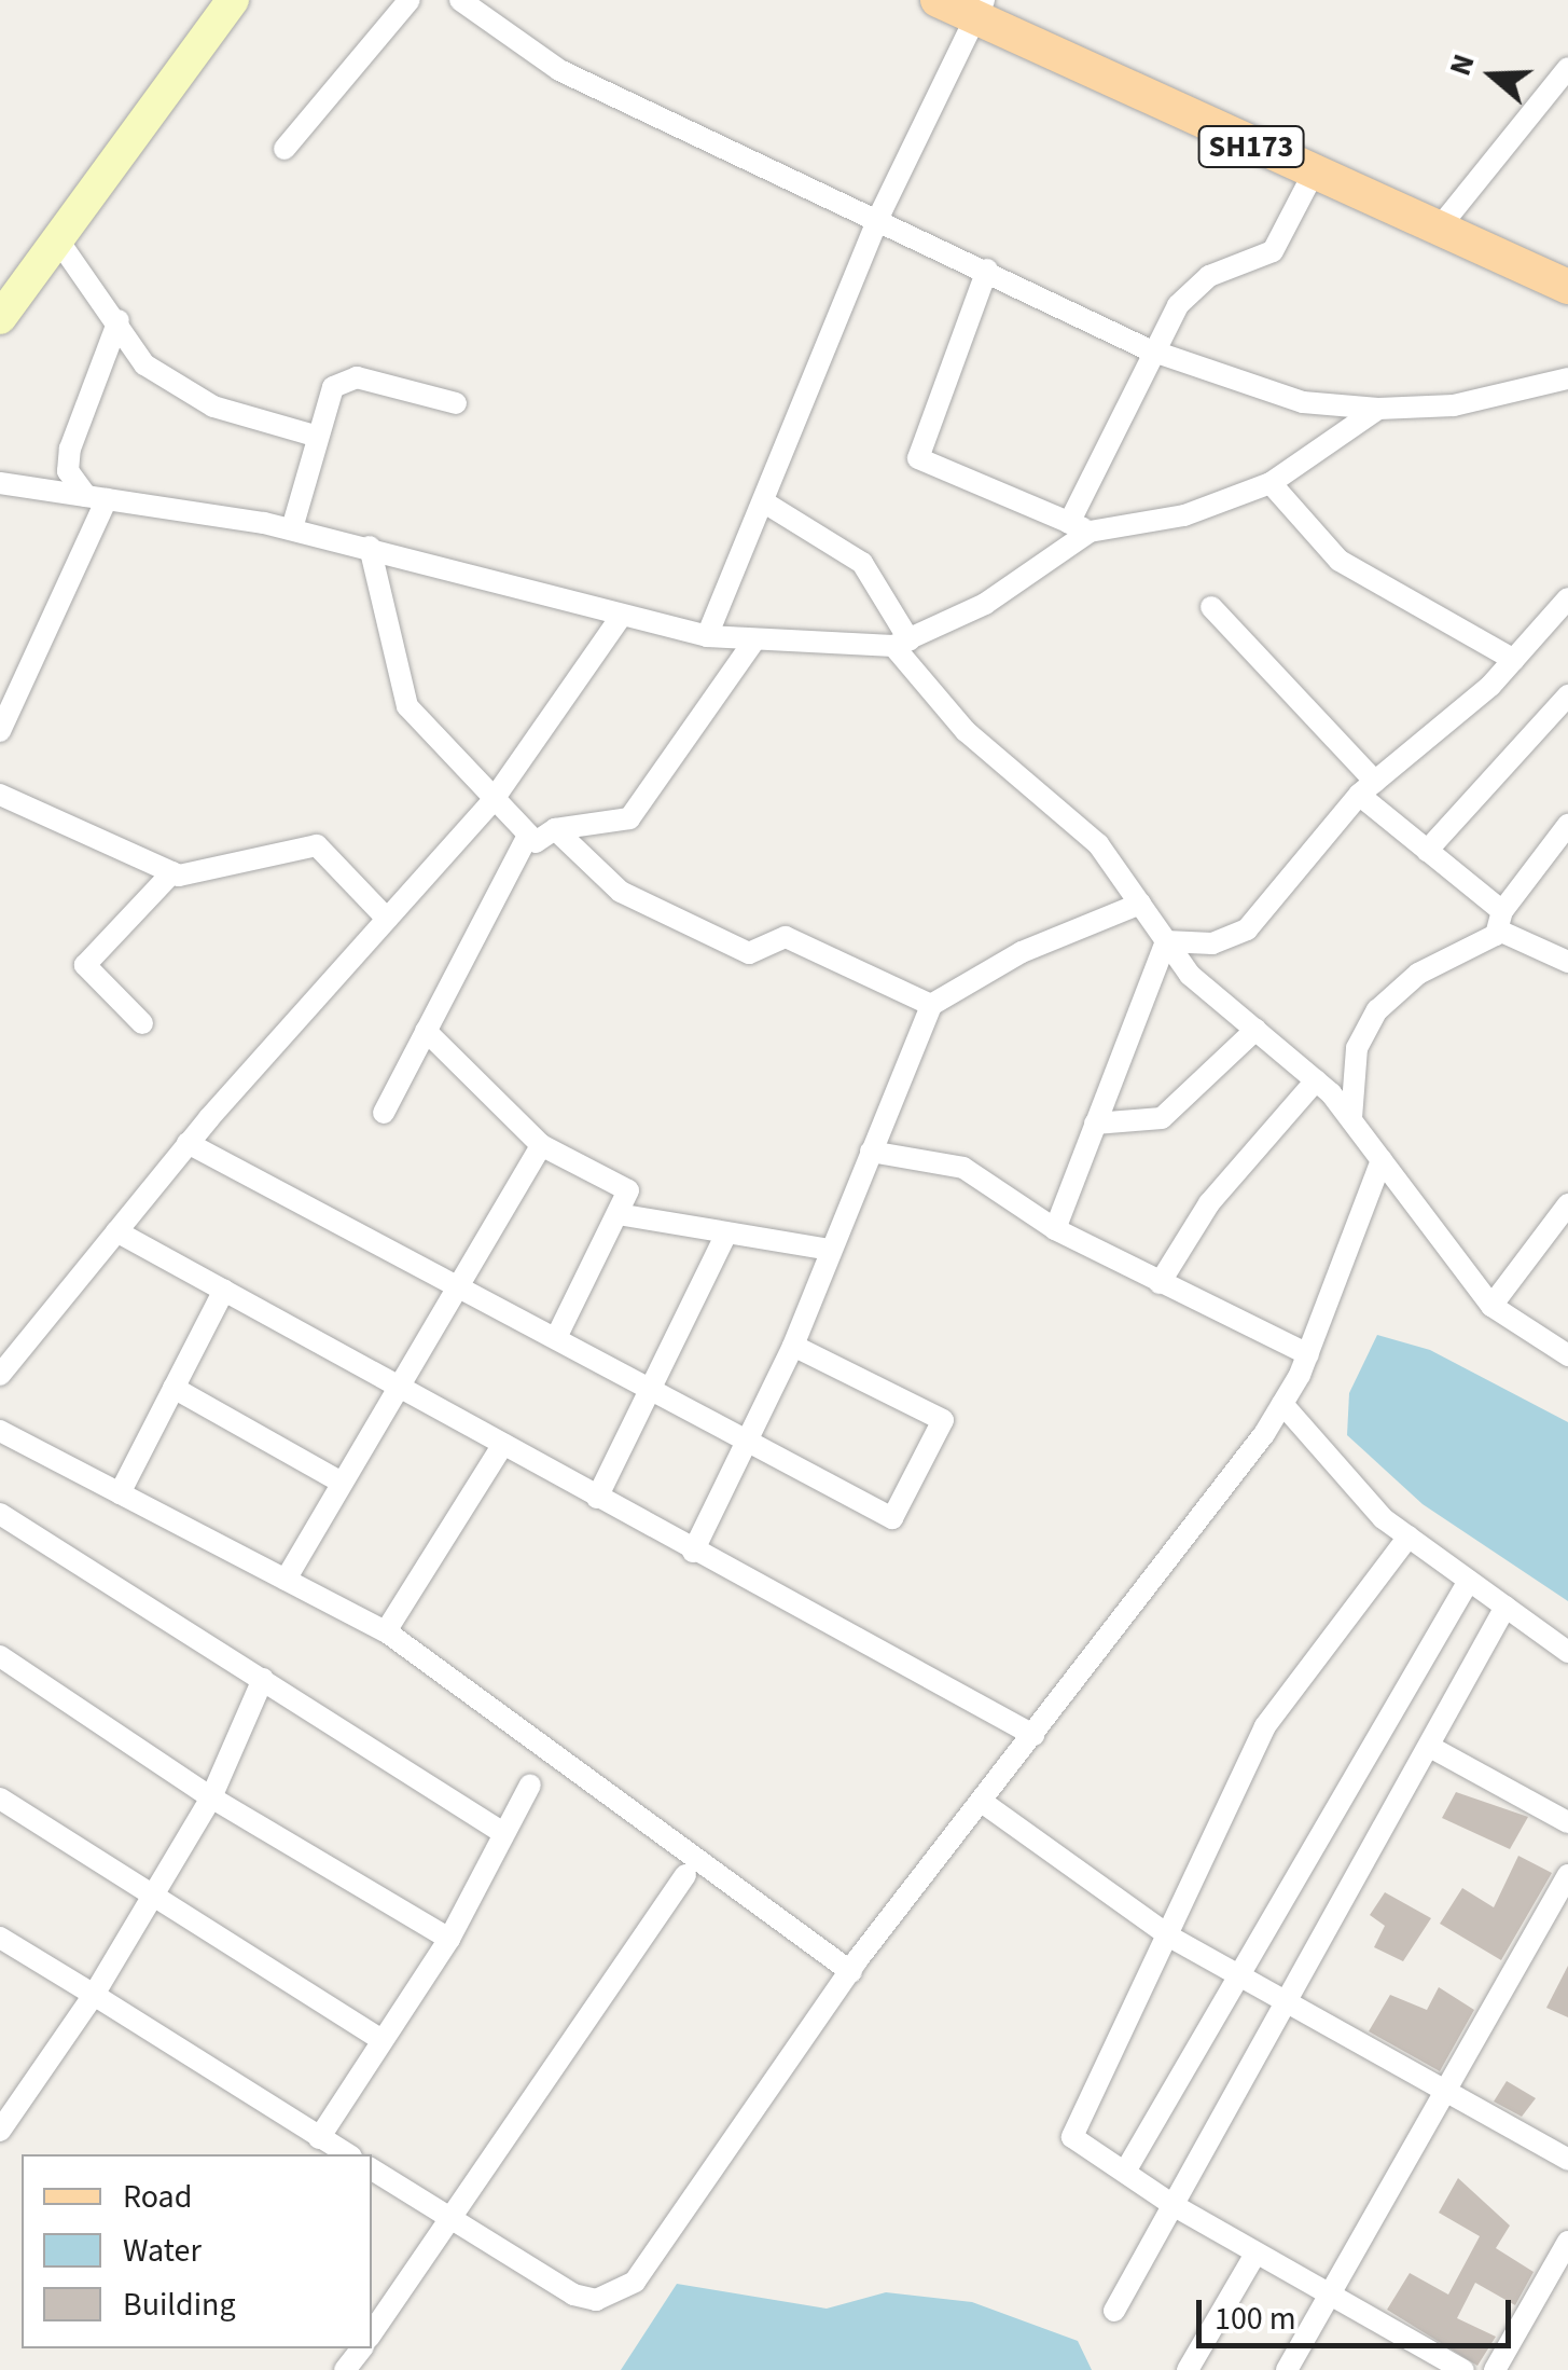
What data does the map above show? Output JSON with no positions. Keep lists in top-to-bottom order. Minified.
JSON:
{"streets":{"main road":["SH173"]},"legend":["Road","Water","Building"],"scale_bar":"100 m","north":"left"}
